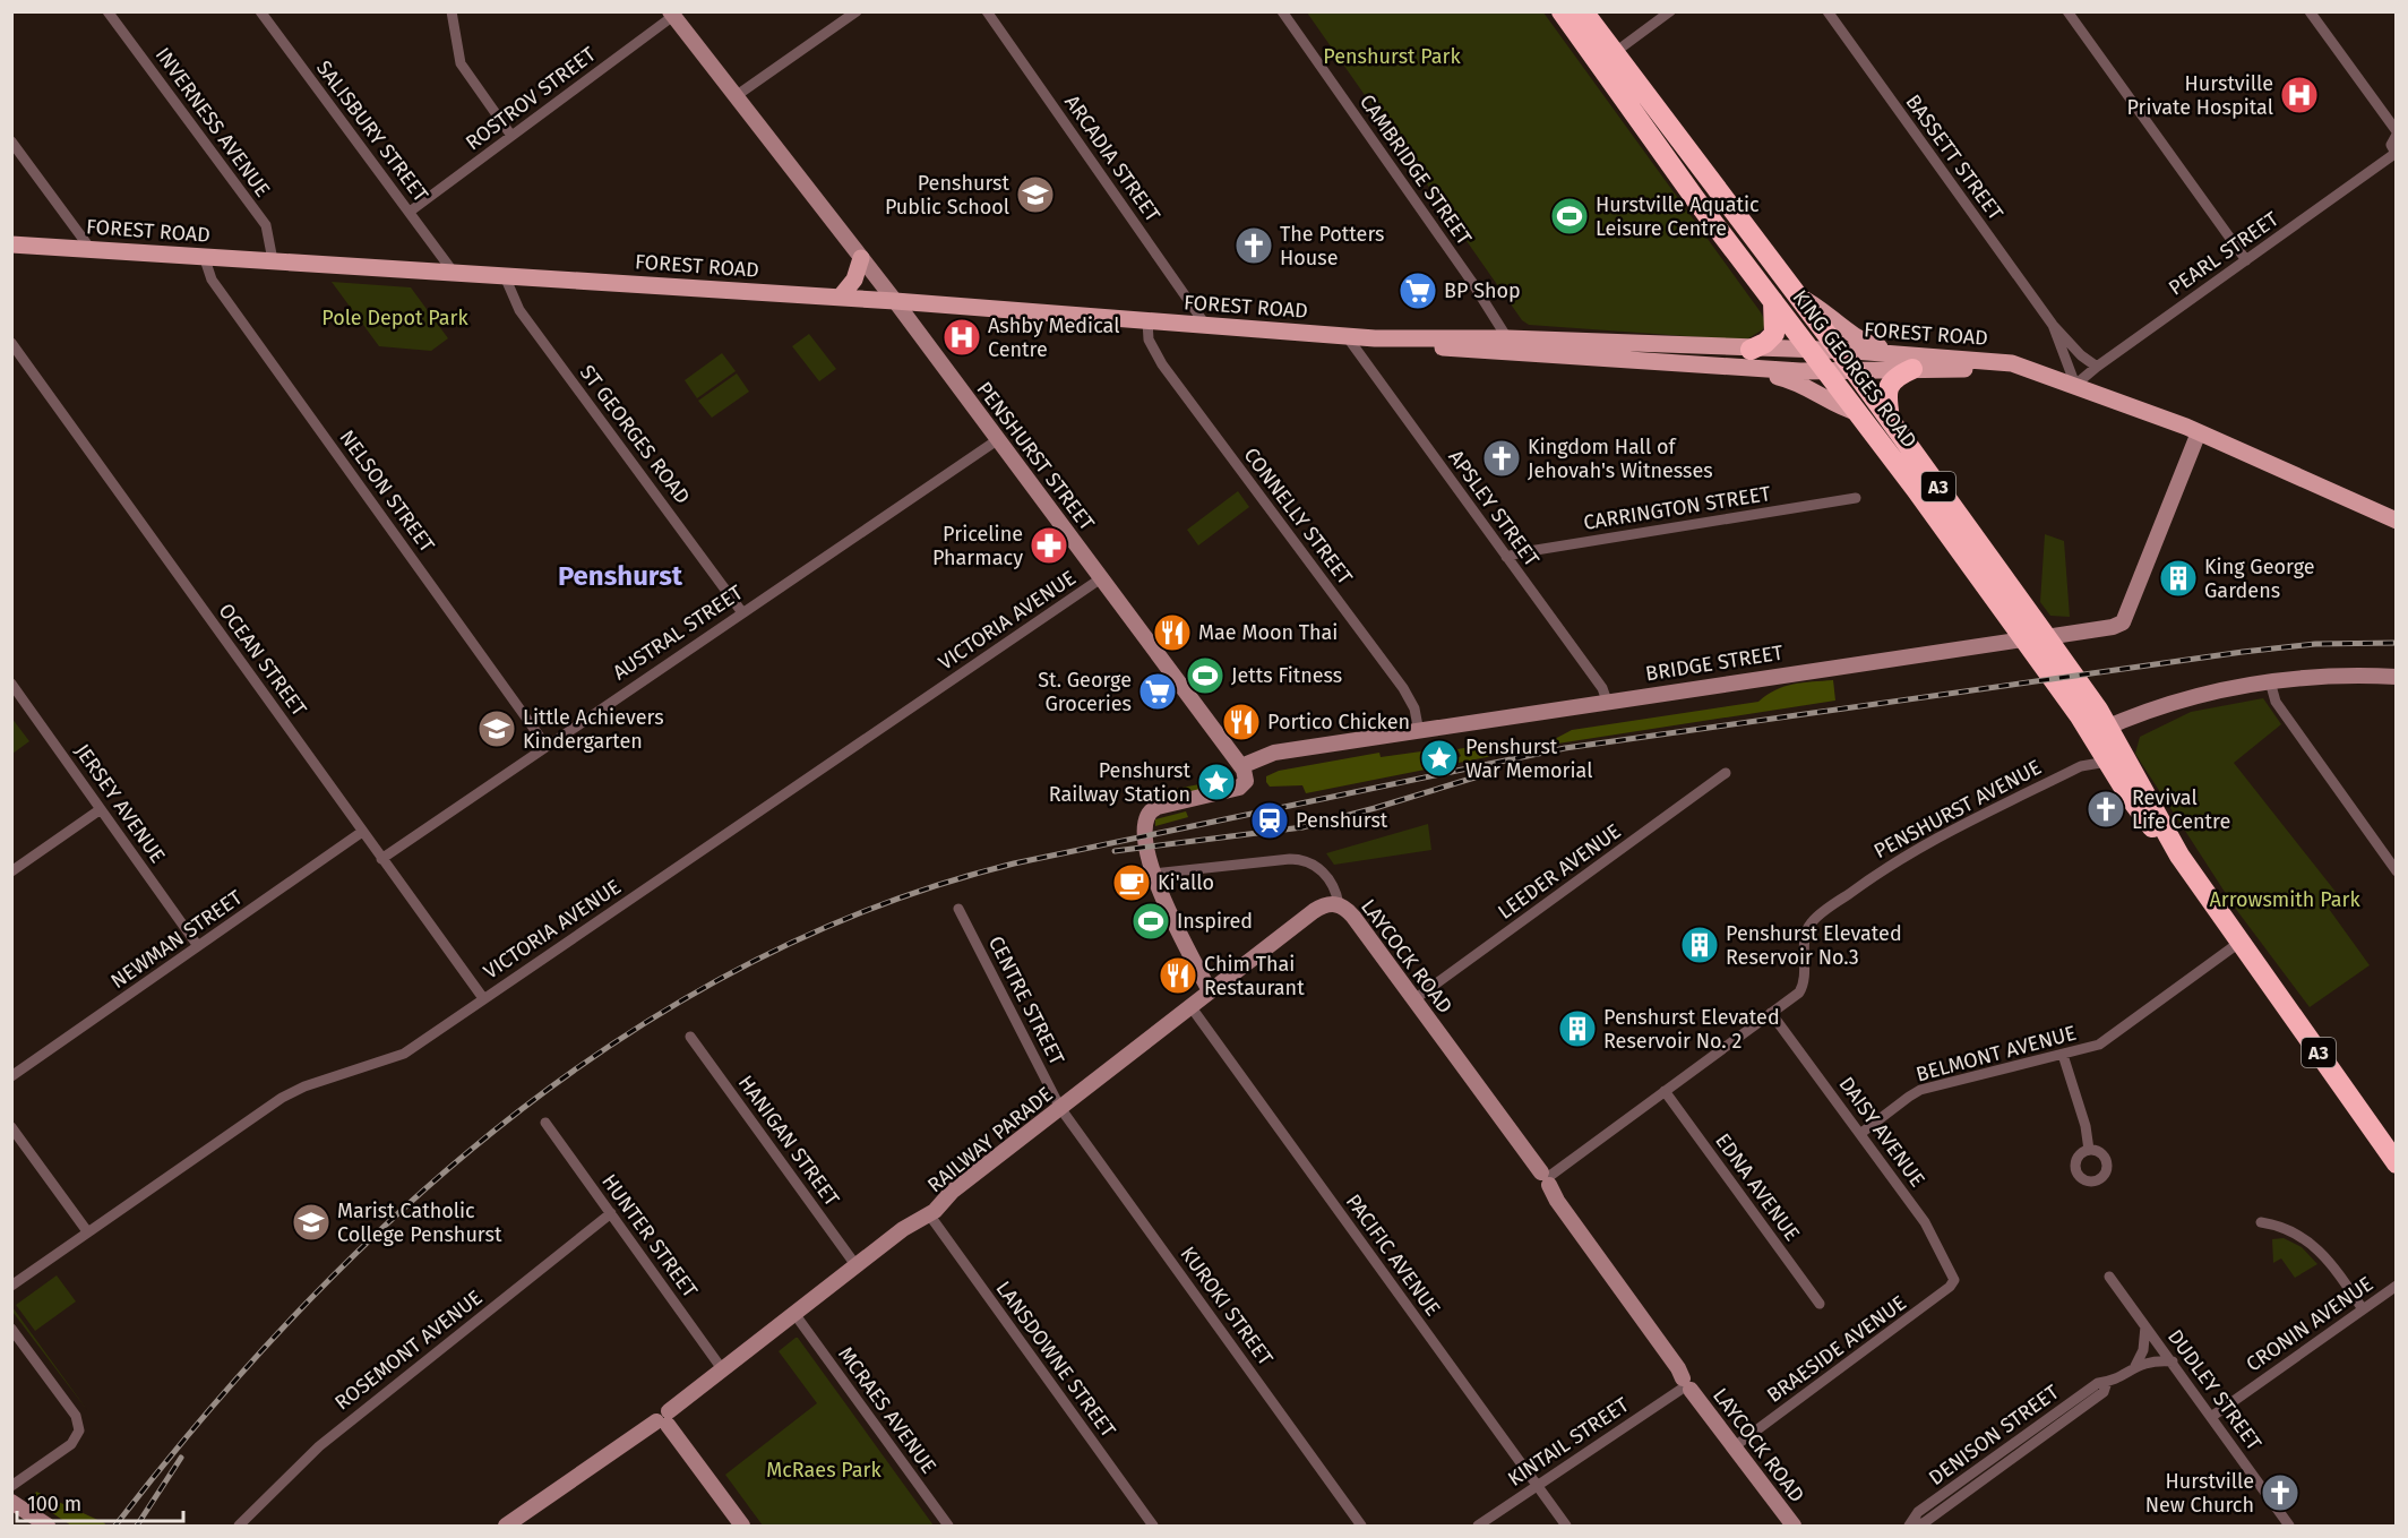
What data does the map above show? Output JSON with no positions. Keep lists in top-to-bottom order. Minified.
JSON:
{"streets":{"highway":["KING GEORGES ROAD","A3","BRIDGE STREET"],"main road":["FOREST ROAD"],"street":["ROSTROV STREET","INVERNESS AVENUE","SALISBURY STREET","BASSETT STREET","ARCADIA STREET","CAMBRIDGE STREET","PEARL STREET","ST GEORGES ROAD","PENSHURST STREET","NELSON STREET","APSLEY STREET","CARRINGTON STREET","CONNELLY STREET","VICTORIA AVENUE","AUSTRAL STREET","OCEAN STREET","JERSEY AVENUE","PENSHURST AVENUE","LEEDER AVENUE","NEWMAN STREET","LAYCOCK ROAD","CENTRE STREET","BELMONT AVENUE","DAISY AVENUE","RAILWAY PARADE","HANIGAN STREET","EDNA AVENUE","HUNTER STREET","PACIFIC AVENUE","KUROKI STREET","CRONIN AVENUE","BRAESIDE AVENUE","ROSEMONT AVENUE","LANSDOWNE STREET","DUDLEY STREET","MCRAES AVENUE","DENISON STREET","KINTAIL STREET"]},"crossings":[["ROSTROV STREET","SALISBURY STREET"],["ROSTROV STREET","PENSHURST STREET"],["INVERNESS AVENUE","FOREST ROAD"],["SALISBURY STREET","FOREST ROAD"],["BASSETT STREET","FOREST ROAD"],["BASSETT STREET","PEARL STREET"],["ARCADIA STREET","FOREST ROAD"],["CAMBRIDGE STREET","FOREST ROAD"],["FOREST ROAD","PEARL STREET"],["FOREST ROAD","KING GEORGES ROAD"],["FOREST ROAD","ST GEORGES ROAD"],["FOREST ROAD","PENSHURST STREET"],["FOREST ROAD","NELSON STREET"],["FOREST ROAD","APSLEY STREET"],["FOREST ROAD","CONNELLY STREET"],["FOREST ROAD","BRIDGE STREET"],["KING GEORGES ROAD","BRIDGE STREET"],["KING GEORGES ROAD","PENSHURST AVENUE"],["KING GEORGES ROAD","BELMONT AVENUE"],["ST GEORGES ROAD","AUSTRAL STREET"],["PENSHURST STREET","VICTORIA AVENUE"],["PENSHURST STREET","AUSTRAL STREET"],["PENSHURST STREET","BRIDGE STREET"],["NELSON STREET","AUSTRAL STREET"],["APSLEY STREET","CARRINGTON STREET"],["APSLEY STREET","BRIDGE STREET"],["CONNELLY STREET","BRIDGE STREET"],["VICTORIA AVENUE","OCEAN STREET"],["AUSTRAL STREET","OCEAN STREET"],["OCEAN STREET","NEWMAN STREET"],["JERSEY AVENUE","NEWMAN STREET"],["PENSHURST AVENUE","LAYCOCK ROAD"],["PENSHURST AVENUE","DAISY AVENUE"],["PENSHURST AVENUE","EDNA AVENUE"],["LEEDER AVENUE","LAYCOCK ROAD"],["LAYCOCK ROAD","RAILWAY PARADE"],["LAYCOCK ROAD","BRAESIDE AVENUE"],["LAYCOCK ROAD","KINTAIL STREET"],["CENTRE STREET","RAILWAY PARADE"],["CENTRE STREET","KUROKI STREET"],["BELMONT AVENUE","DAISY AVENUE"],["DAISY AVENUE","BRAESIDE AVENUE"],["RAILWAY PARADE","HANIGAN STREET"],["RAILWAY PARADE","HUNTER STREET"],["RAILWAY PARADE","PACIFIC AVENUE"],["RAILWAY PARADE","KUROKI STREET"],["RAILWAY PARADE","LANSDOWNE STREET"],["RAILWAY PARADE","MCRAES AVENUE"],["HUNTER STREET","ROSEMONT AVENUE"],["PACIFIC AVENUE","KINTAIL STREET"],["CRONIN AVENUE","DUDLEY STREET"],["DUDLEY STREET","DENISON STREET"]],"districts":["Penshurst"],"parks":["Penshurst Park","Pole Depot Park","Arrowsmith Park","McRaes Park"],"places":{"hospital":["Hurstville Private Hospital","Ashby Medical Centre"],"school or university":["Penshurst Public School","Little Achievers Kindergarten","Marist Catholic College Penshurst"],"sports":["Hurstville Aquatic Leisure Centre","Jetts Fitness","Inspired"],"church":["The Potters House","Kingdom Hall of Jehovah's Witnesses","Revival Life Centre","Hurstville New Church"],"supermarket":["BP Shop","St. George Groceries"],"pharmacy":["Priceline Pharmacy"],"building":["King George Gardens","Penshurst Elevated Reservoir No.3","Penshurst Elevated Reservoir No. 2"],"restaurant":["Mae Moon Thai","Portico Chicken","Chim Thai Restaurant"],"place":["Penshurst War Memorial","Penshurst Railway Station"],"station":["Penshurst"],"cafe":["Ki'allo"]},"scale_bar":"100 m"}
